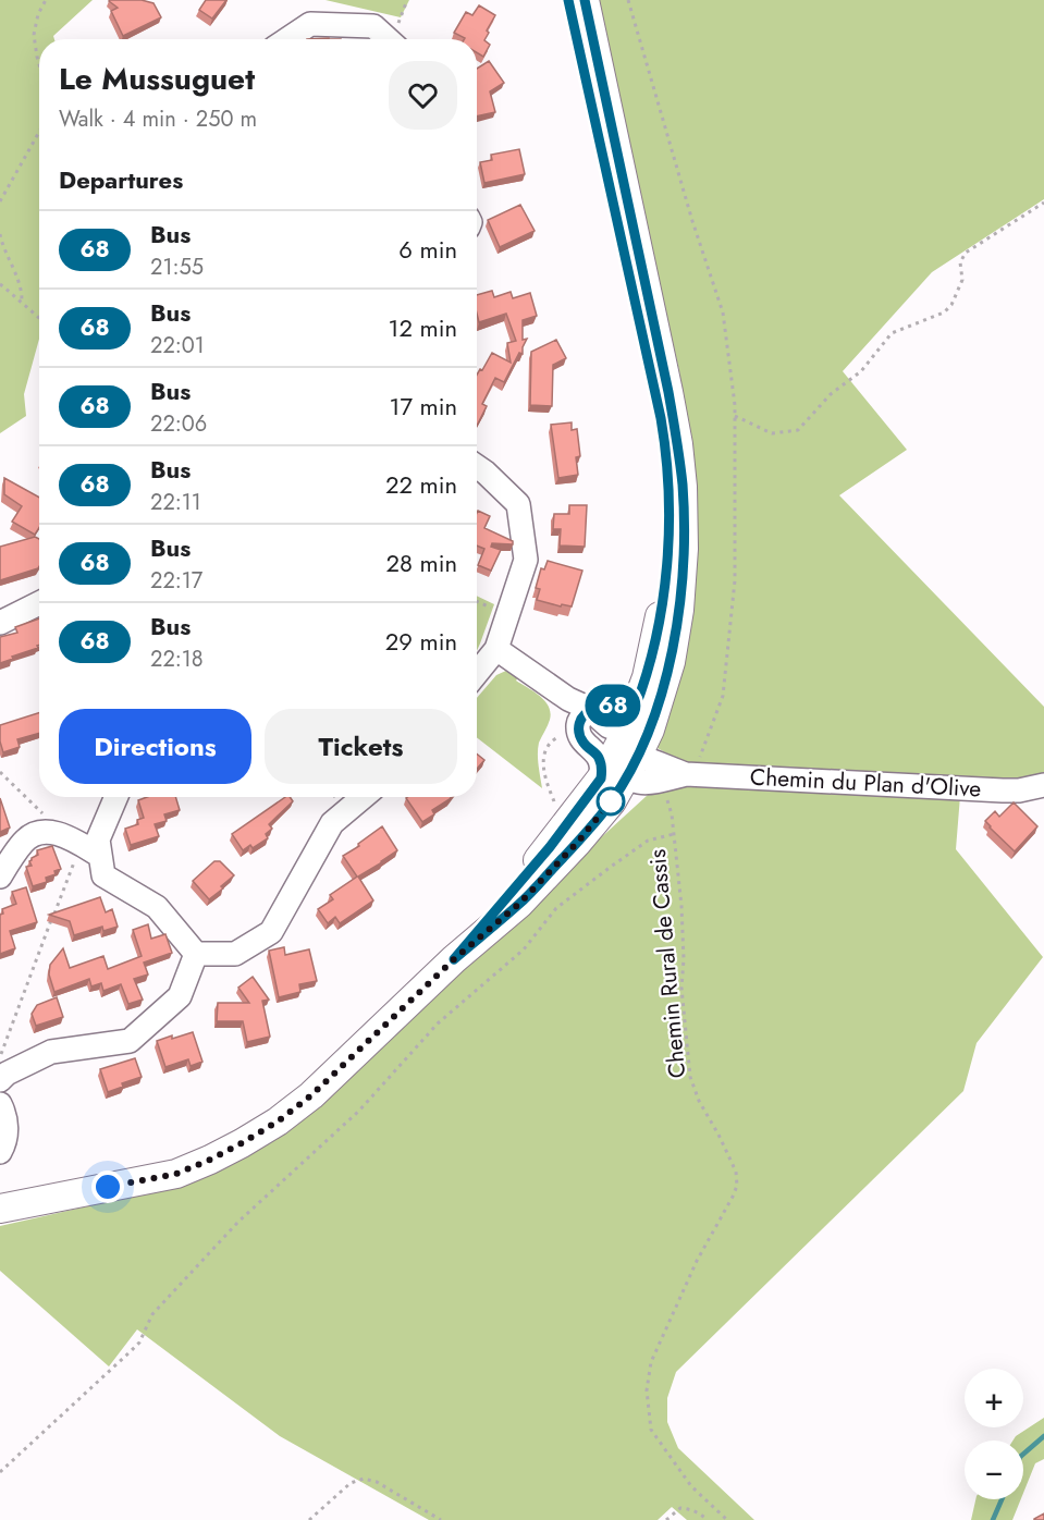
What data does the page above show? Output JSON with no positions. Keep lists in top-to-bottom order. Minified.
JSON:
{"streets":{"street":["Chemin du Plan d'Olive"],"path":["Chemin Rural de Cassis"]},"crossings":[["Chemin du Plan d'Olive","Chemin Rural de Cassis"]],"lines":["bus line 68"],"page":{"on_map":"68","heading":[["Le Mussuguet","Walk · 4 min · 250 m"],"Departures"],"list":[{"mark":"68","name":"Bus","note":"21:55","value":"6 min"},{"mark":"68","name":"Bus","note":"22:01","value":"12 min"},{"mark":"68","name":"Bus","note":"22:06","value":"17 min"},{"mark":"68","name":"Bus","note":"22:11","value":"22 min"},{"mark":"68","name":"Bus","note":"22:17","value":"28 min"},{"mark":"68","name":"Bus","note":"22:18","value":"29 min"}],"buttons":["Directions","Tickets"],"map_buttons":["+","−"]}}
